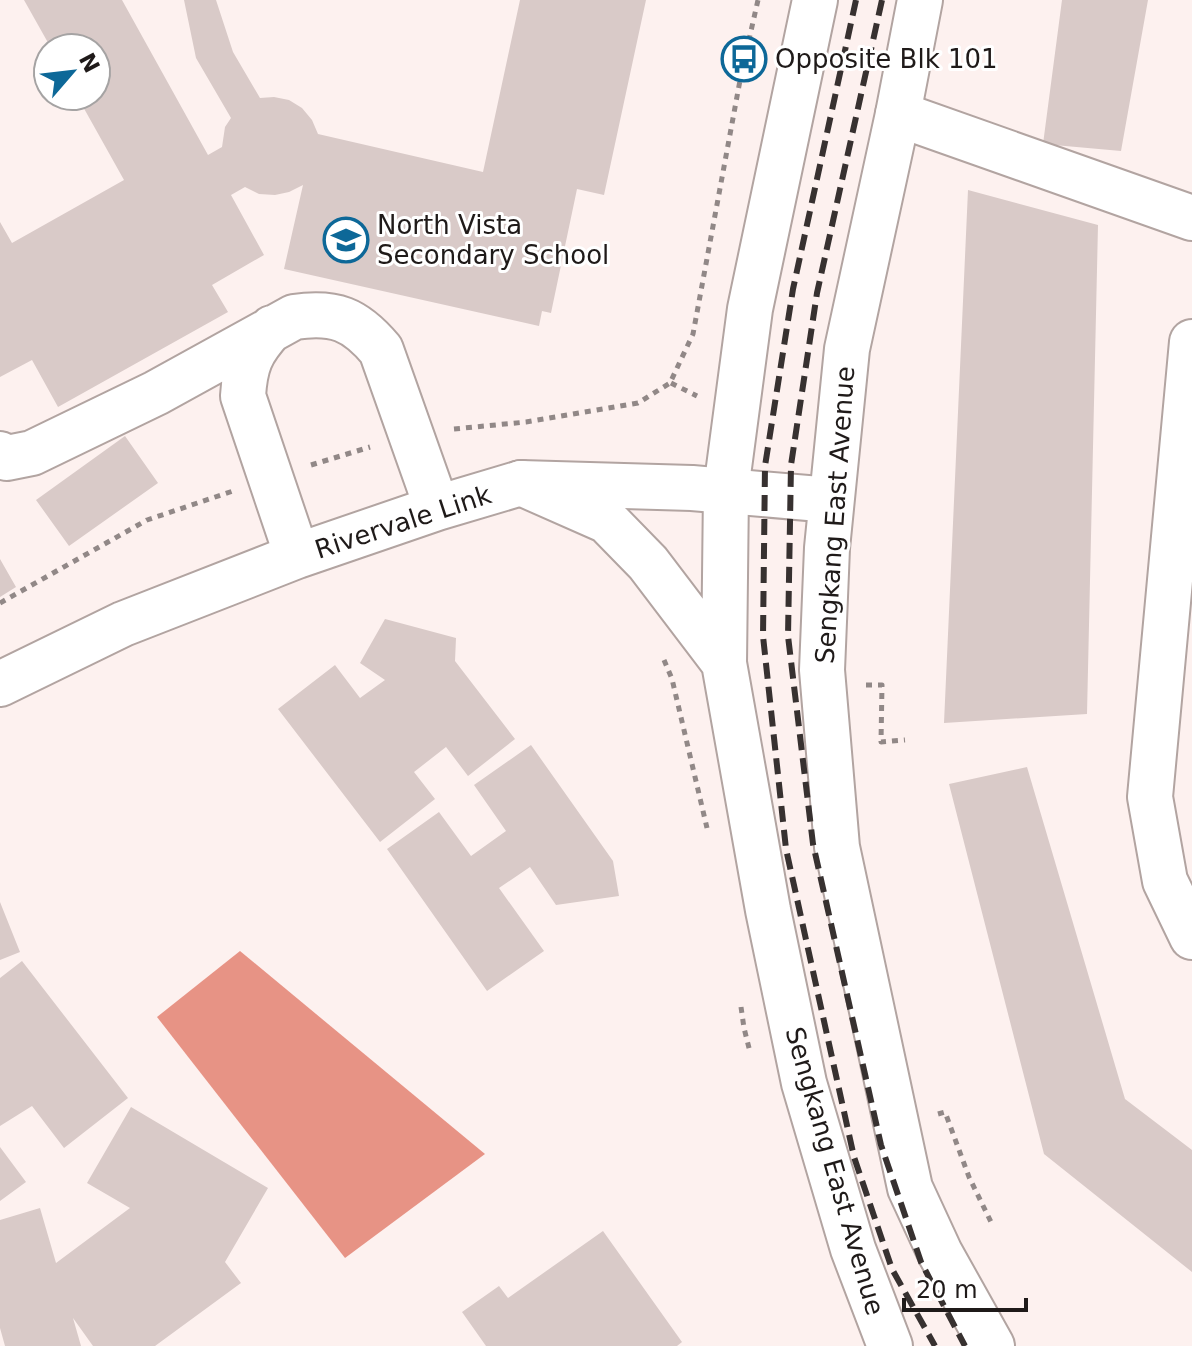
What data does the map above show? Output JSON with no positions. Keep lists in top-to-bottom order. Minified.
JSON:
{"streets":{"main road":["Sengkang East Avenue","Rivervale Link"]},"crossings":[["Sengkang East Avenue","Rivervale Link"]],"places":{"bus stop":["Opposite Blk 101"],"school or university":["North Vista Secondary School"]},"scale_bar":"20 m","north":"top right"}
